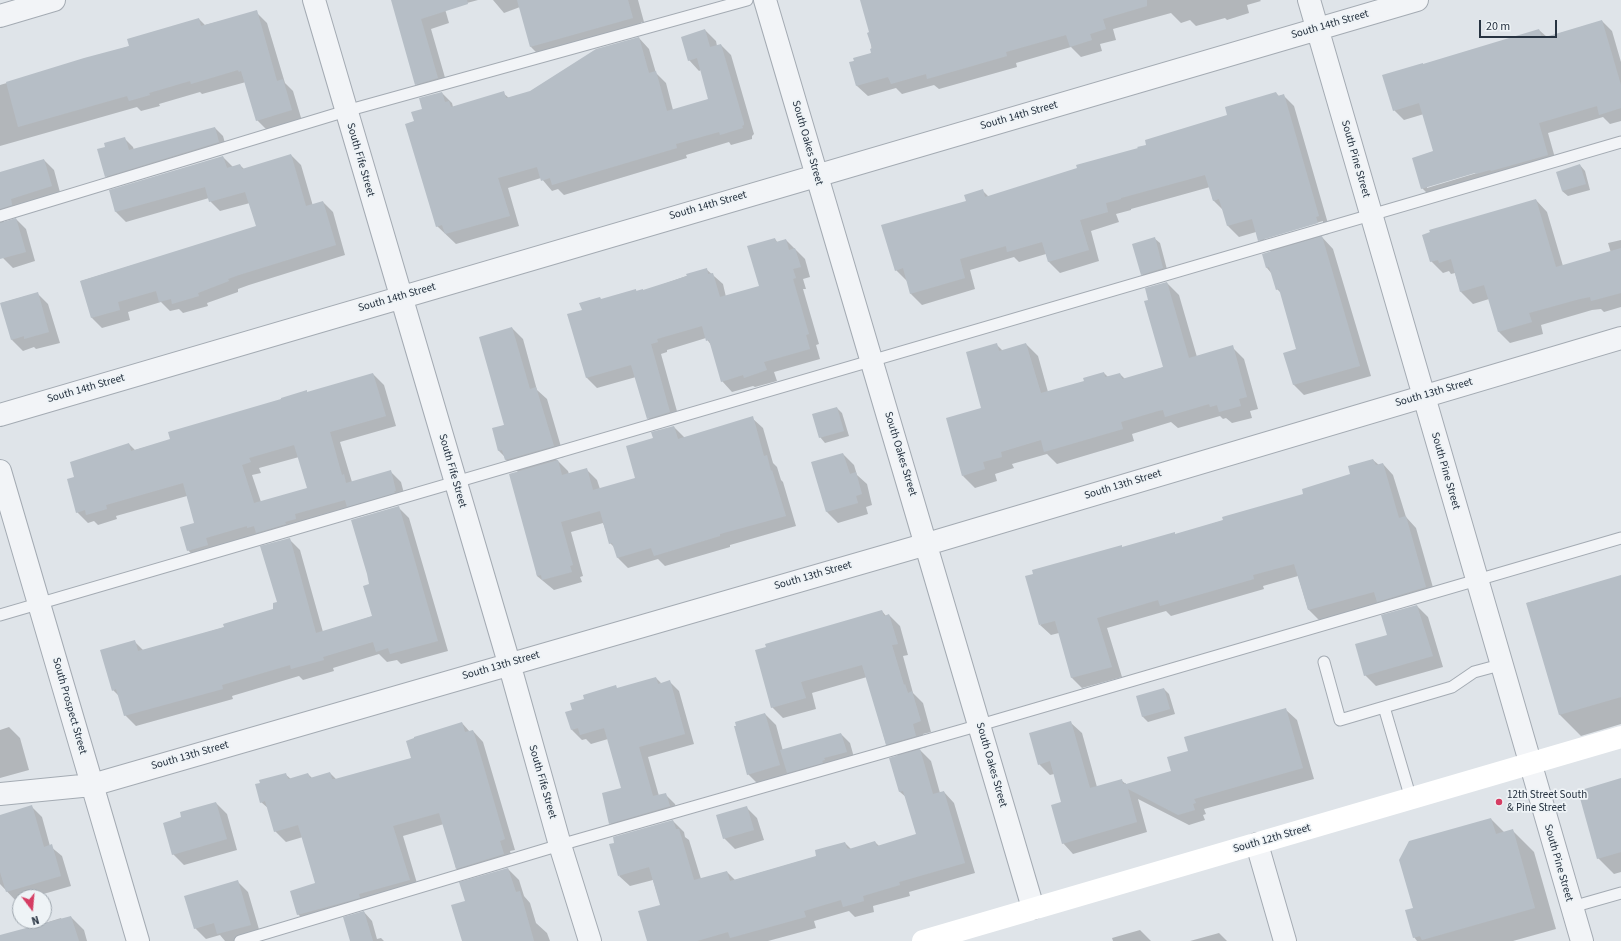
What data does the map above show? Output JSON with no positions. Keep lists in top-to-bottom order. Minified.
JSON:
{"streets":{"main road":["South 12th Street"],"street":["South 14th Street","South Oakes Street","South Pine Street","South Fife Street","South 13th Street","South Prospect Street"]},"crossings":[["South 14th Street","South Oakes Street"],["South 14th Street","South Pine Street"],["South 14th Street","South Fife Street"],["South Oakes Street","South 13th Street"],["South Oakes Street","South 12th Street"],["South Pine Street","South 13th Street"],["South Pine Street","South 12th Street"],["South Fife Street","South 13th Street"],["South 13th Street","South Prospect Street"]],"places":["12th Street South & Pine Street"],"scale_bar":"20 m","north":"bottom"}
